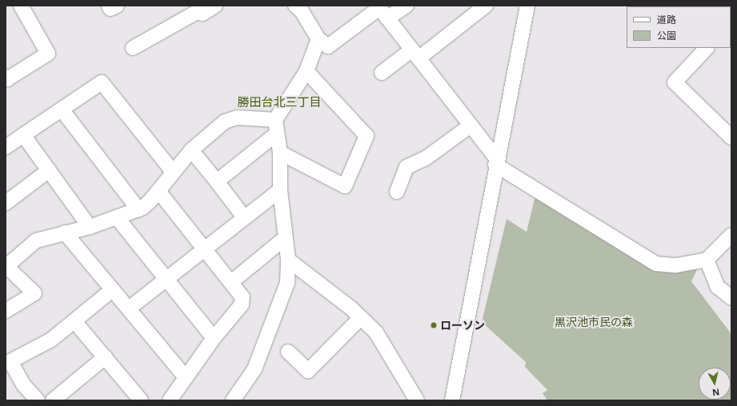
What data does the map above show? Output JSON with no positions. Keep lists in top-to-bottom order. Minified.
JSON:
{"districts":["勝田台北三丁目"],"parks":["黒沢池市民の森"],"places":["ローソン"],"legend":["道路","公園"],"north":"bottom"}
